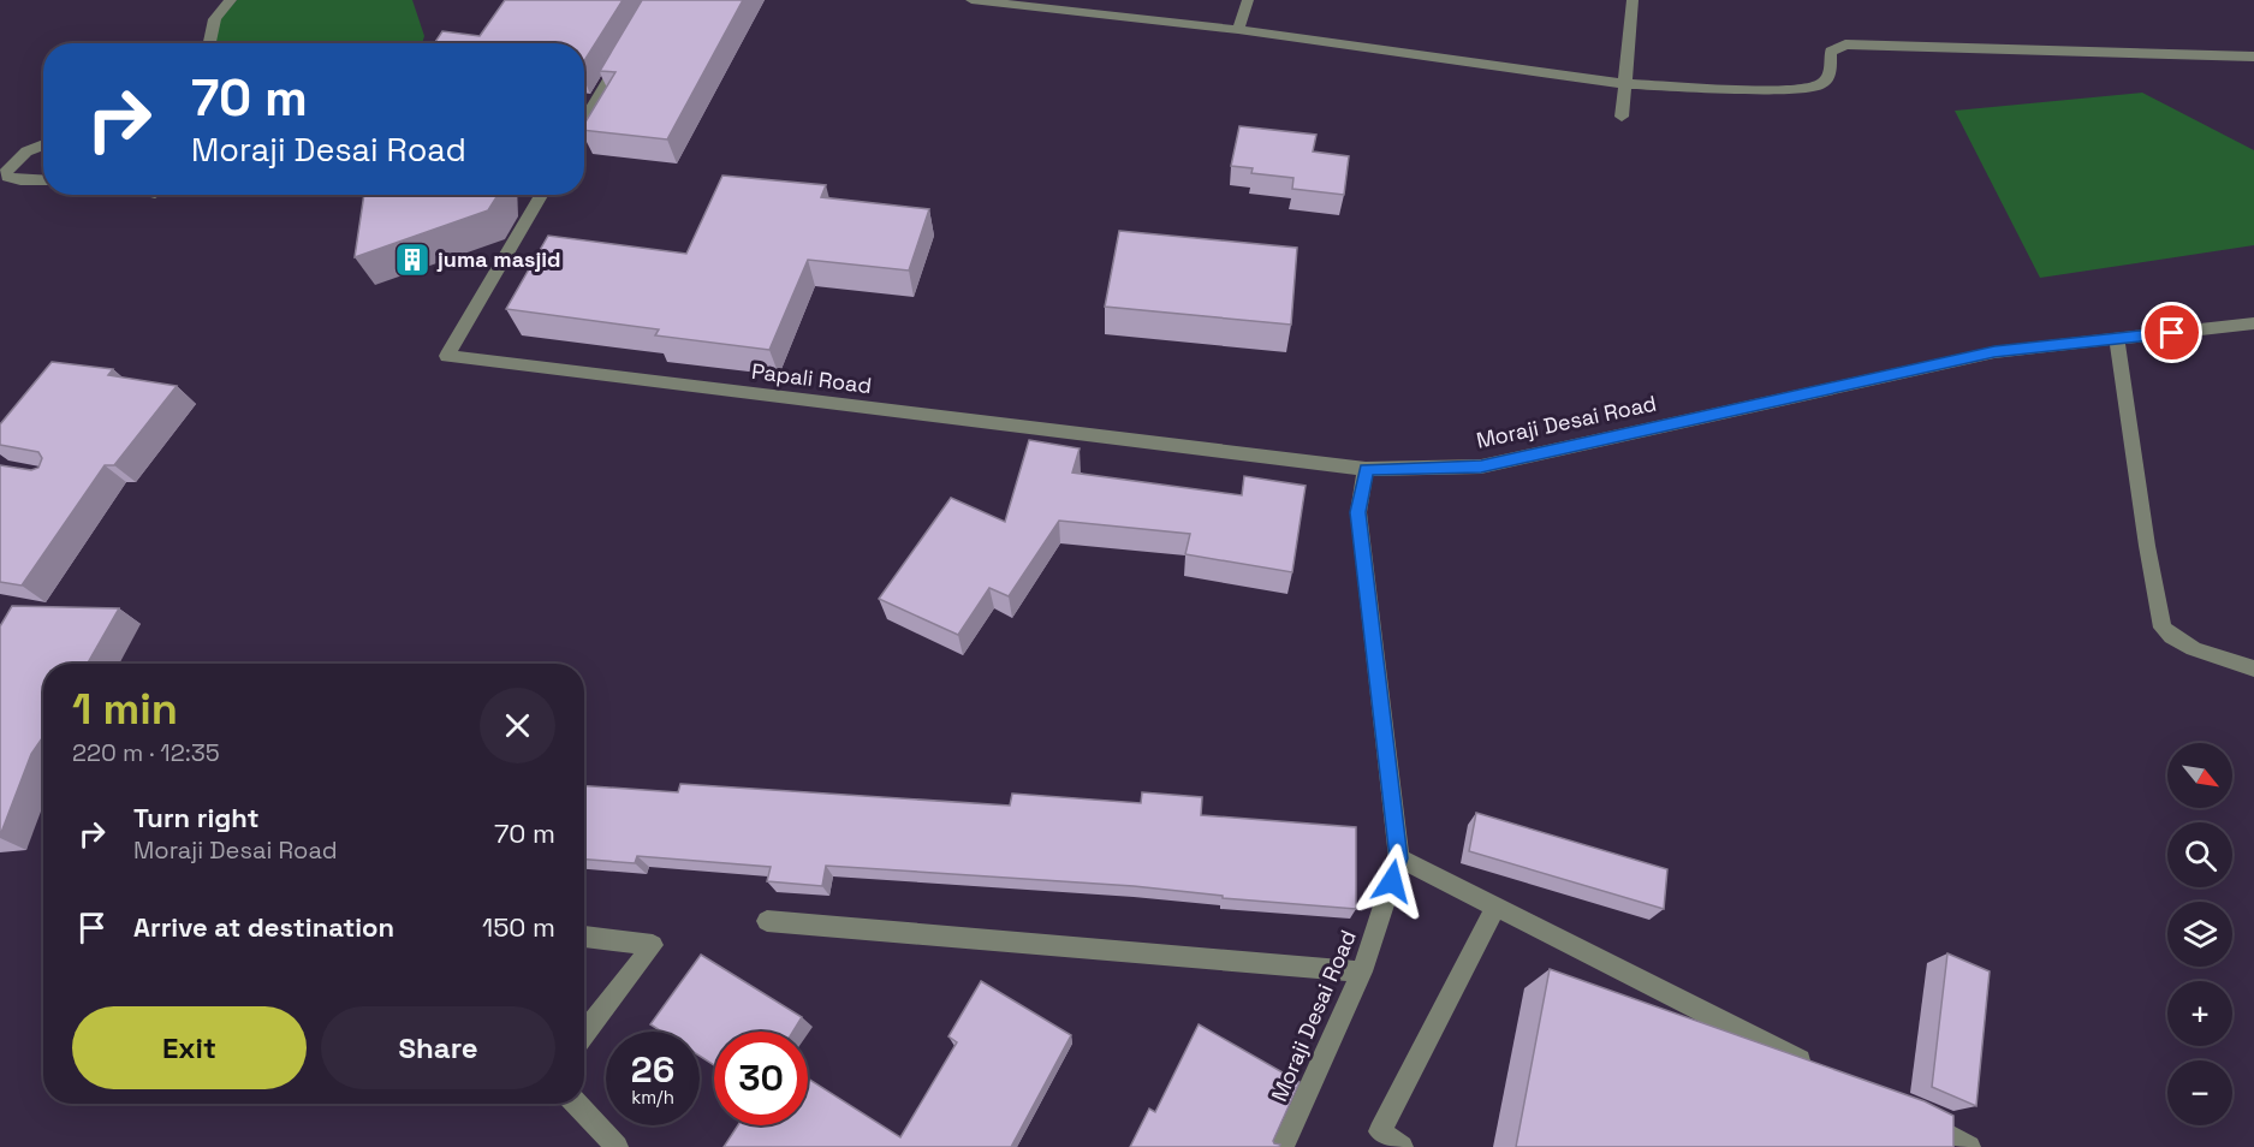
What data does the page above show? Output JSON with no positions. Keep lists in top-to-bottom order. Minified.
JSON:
{"streets":{"street":["Papali Road","Moraji Desai Road"]},"crossings":[["Papali Road","Moraji Desai Road"]],"places":{"building":["juma masjid"]},"north":"bottom right","page":{"turn":["70 m","Moraji Desai Road"],"heading":["1 min","220 m · 12:35"],"map_buttons":["+","−"],"list":[{"name":"Turn right","note":"Moraji Desai Road","value":"70 m"},{"name":"Arrive at destination","value":"150 m"}],"buttons":["Exit","Share"],"speed":"26 km/h","limit":"30"}}
